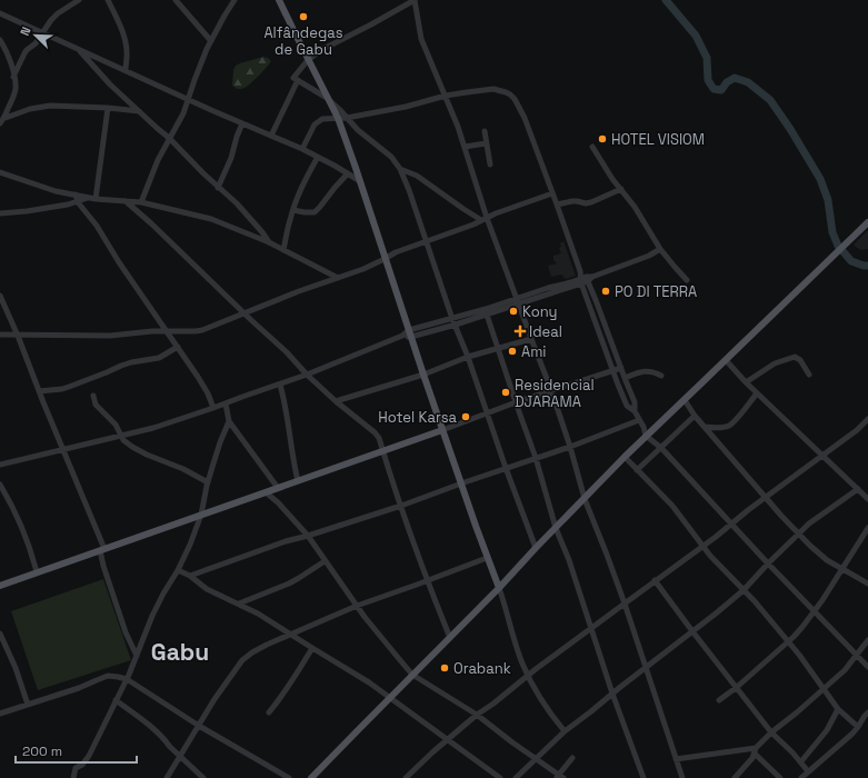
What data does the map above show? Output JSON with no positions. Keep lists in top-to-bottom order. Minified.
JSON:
{"districts":["Gabu"],"places":{"other":["Alfândegas de Gabu","HOTEL VISIOM","PO DI TERRA","Kony","Ami","Residencial DJARAMA","Hotel Karsa","Orabank"],"health":["Ideal"]},"scale_bar":"200 m","north":"top left"}
